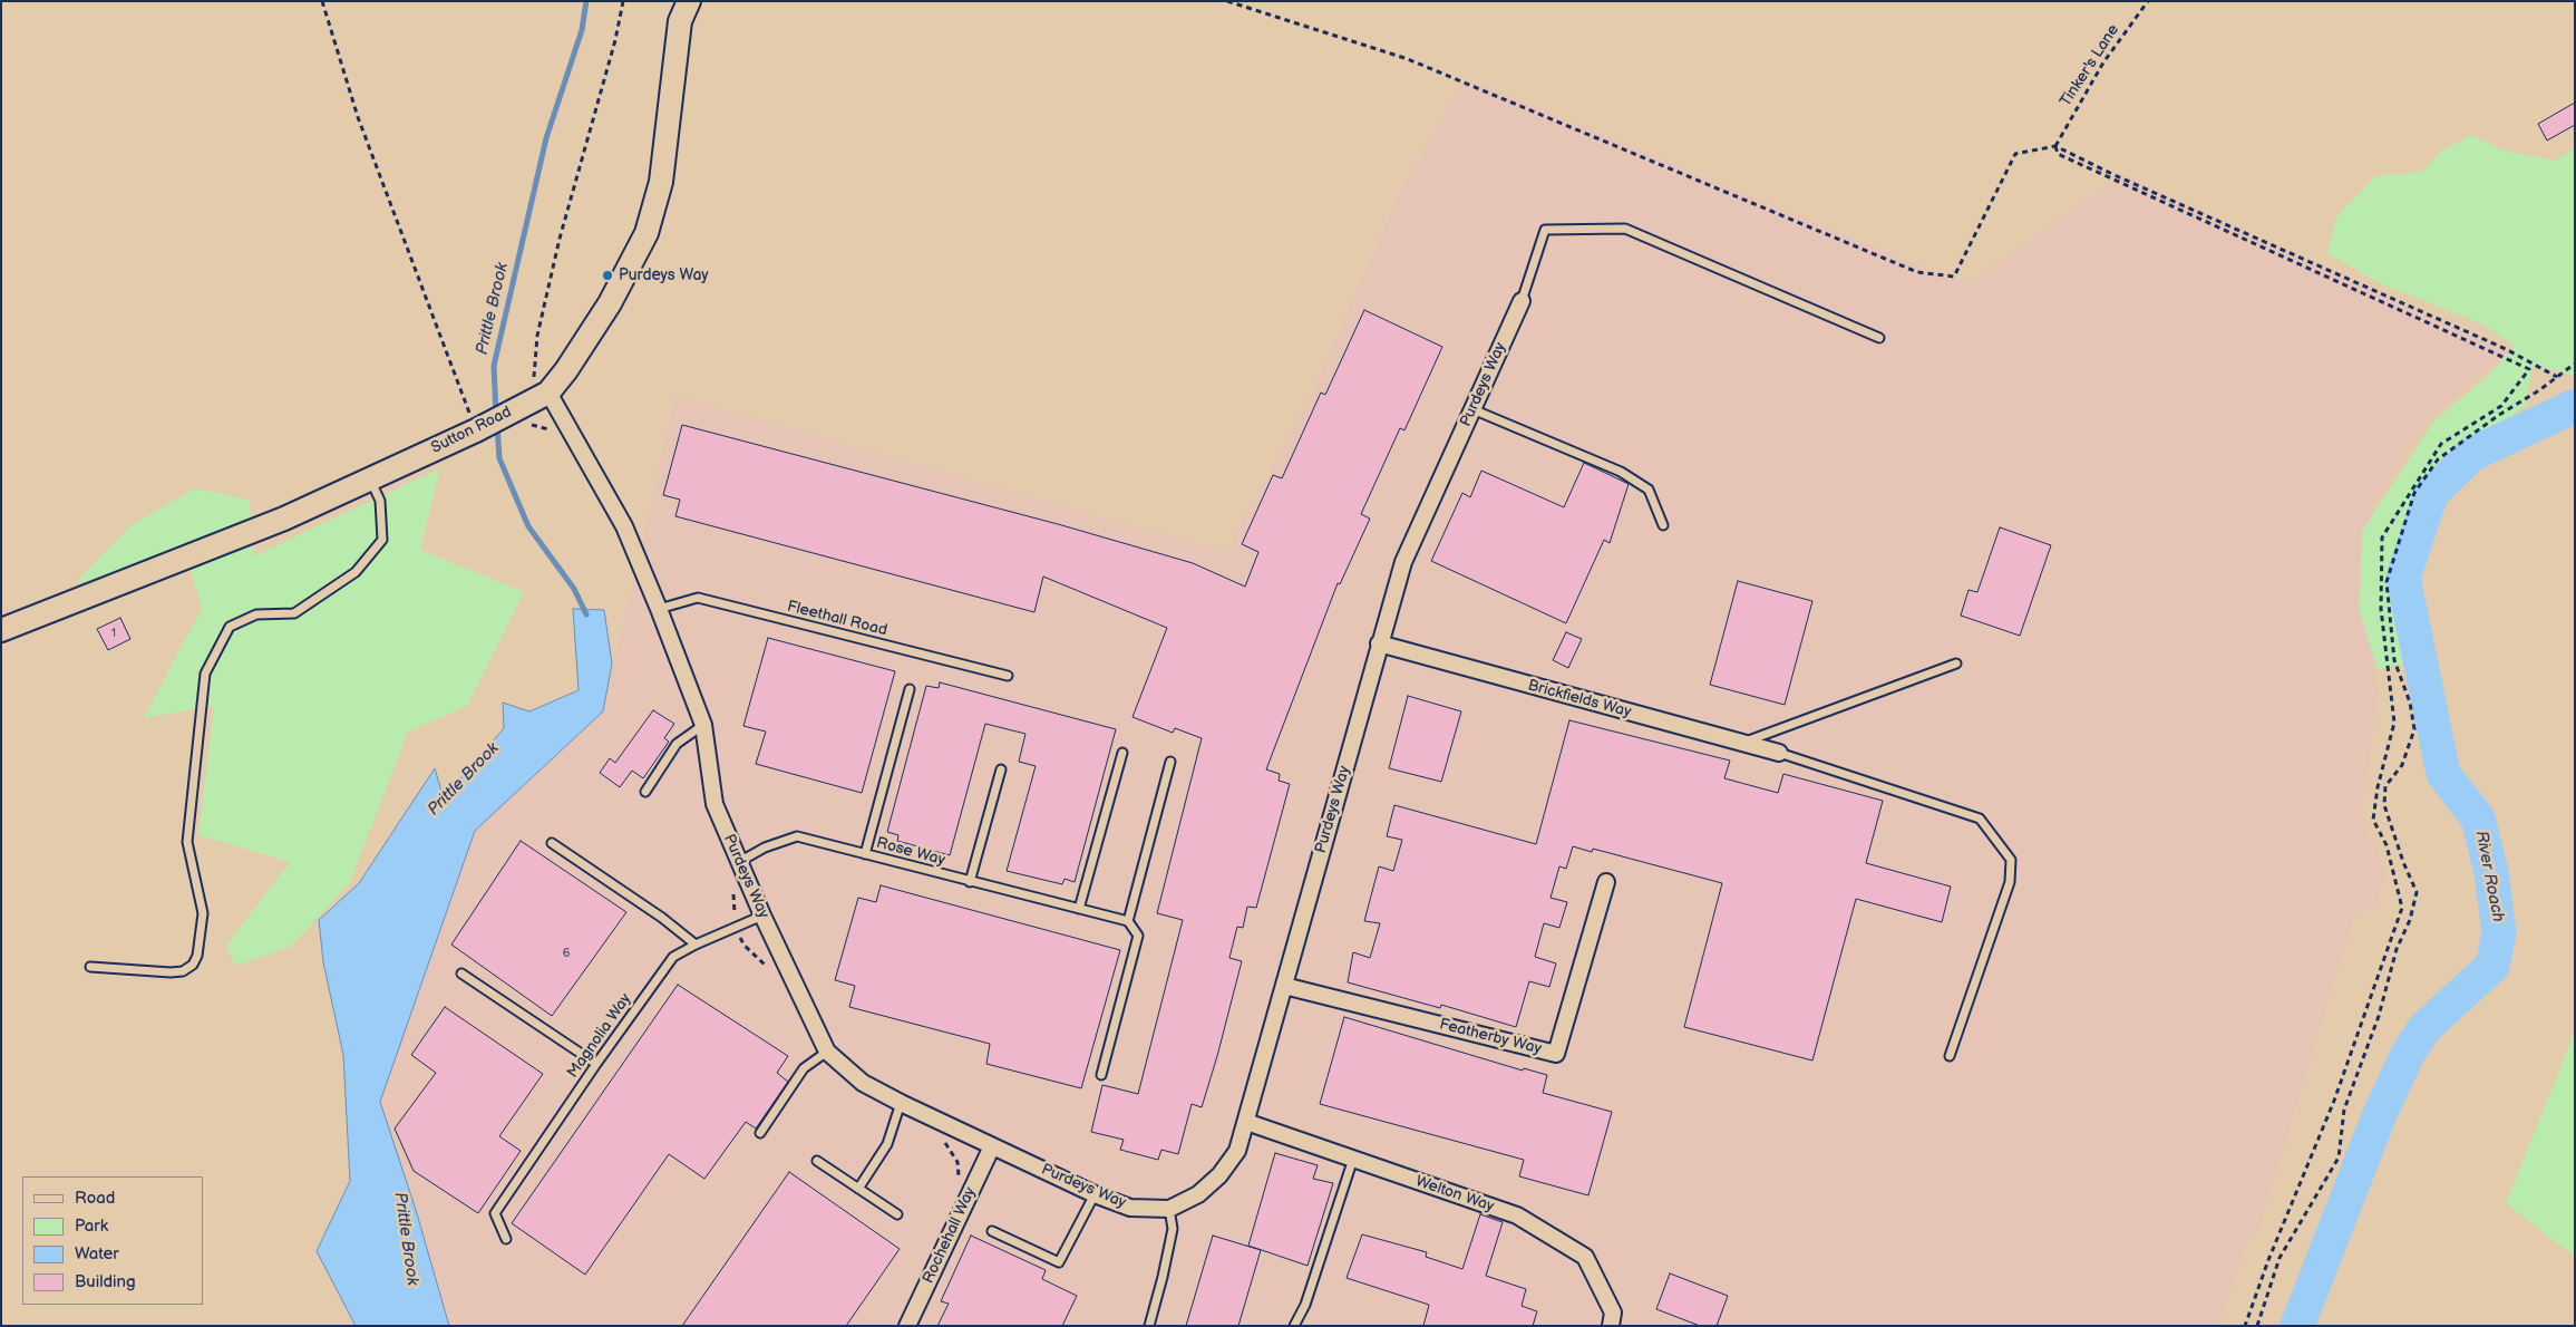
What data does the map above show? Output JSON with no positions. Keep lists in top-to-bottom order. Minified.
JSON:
{"streets":{"street":["Purdeys Way","Sutton Road","Brickfields Way","Featherby Way","Welton Way","Rochehall Way"],"lane":["Fleethall Road","Rose Way","Magnolia Way"],"path":["Tinker's Lane"]},"crossings":[["Purdeys Way","Sutton Road"],["Purdeys Way","Fleethall Road"],["Purdeys Way","Brickfields Way"],["Purdeys Way","Rose Way"],["Purdeys Way","Magnolia Way"],["Purdeys Way","Featherby Way"],["Purdeys Way","Welton Way"],["Purdeys Way","Rochehall Way"]],"water":["Prittle Brook","River Roach"],"places":["Purdeys Way"],"house_numbers":["1","6"],"legend":["Road","Park","Water","Building"]}
